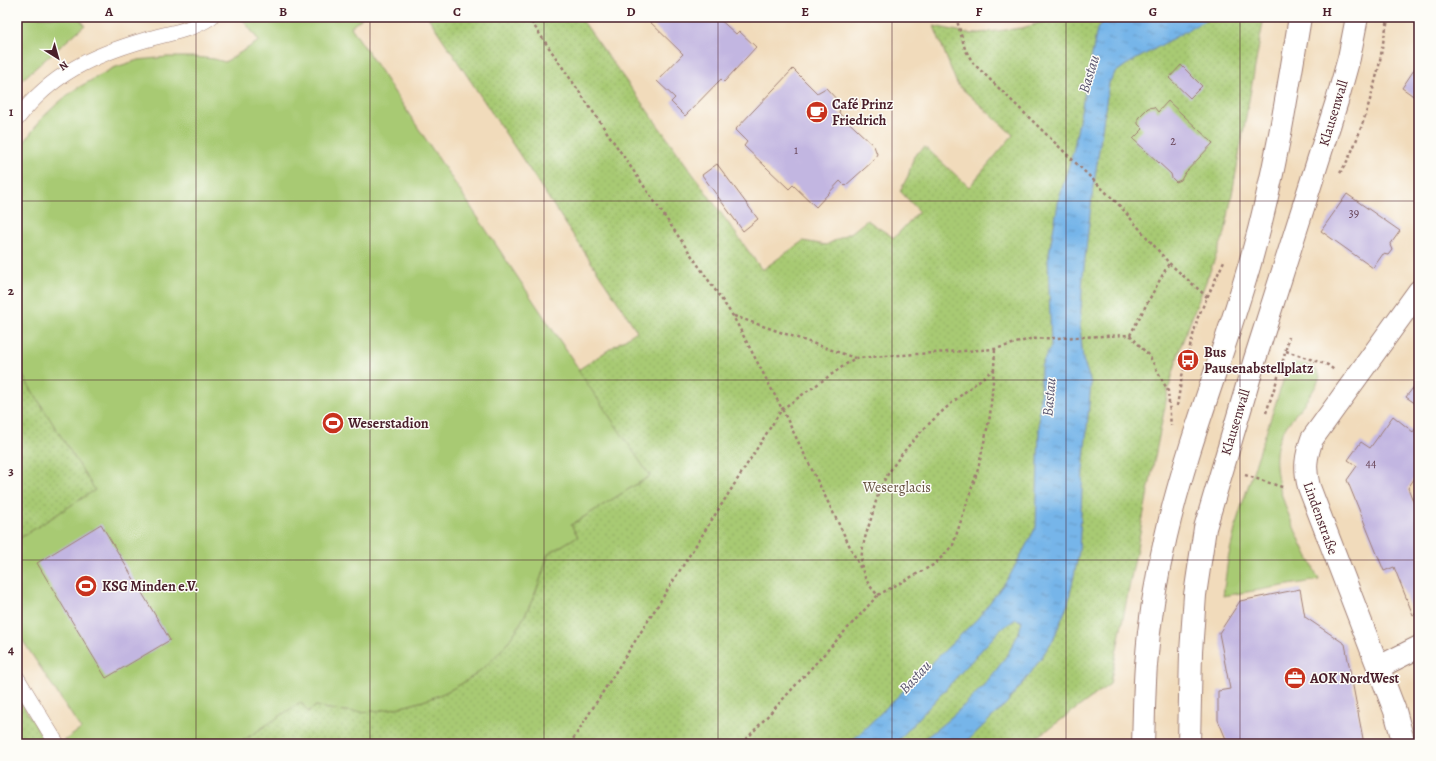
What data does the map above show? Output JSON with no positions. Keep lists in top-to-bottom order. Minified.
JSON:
{"streets":{"main road":["Klausenwall","Lindenstraße"]},"water":["Bastau"],"parks":["Weserglacis"],"places":{"cafe":["Café Prinz Friedrich"],"bus stop":["Bus Pausenabstellplatz"],"sports":["Weserstadion","KSG Minden e.V."],"office":["AOK NordWest"]},"house_numbers":["2","1","39","44"],"north":"bottom right","grid":{"columns":["A","B","C","D","E","F","G","H"],"rows":["1","2","3","4"]}}
